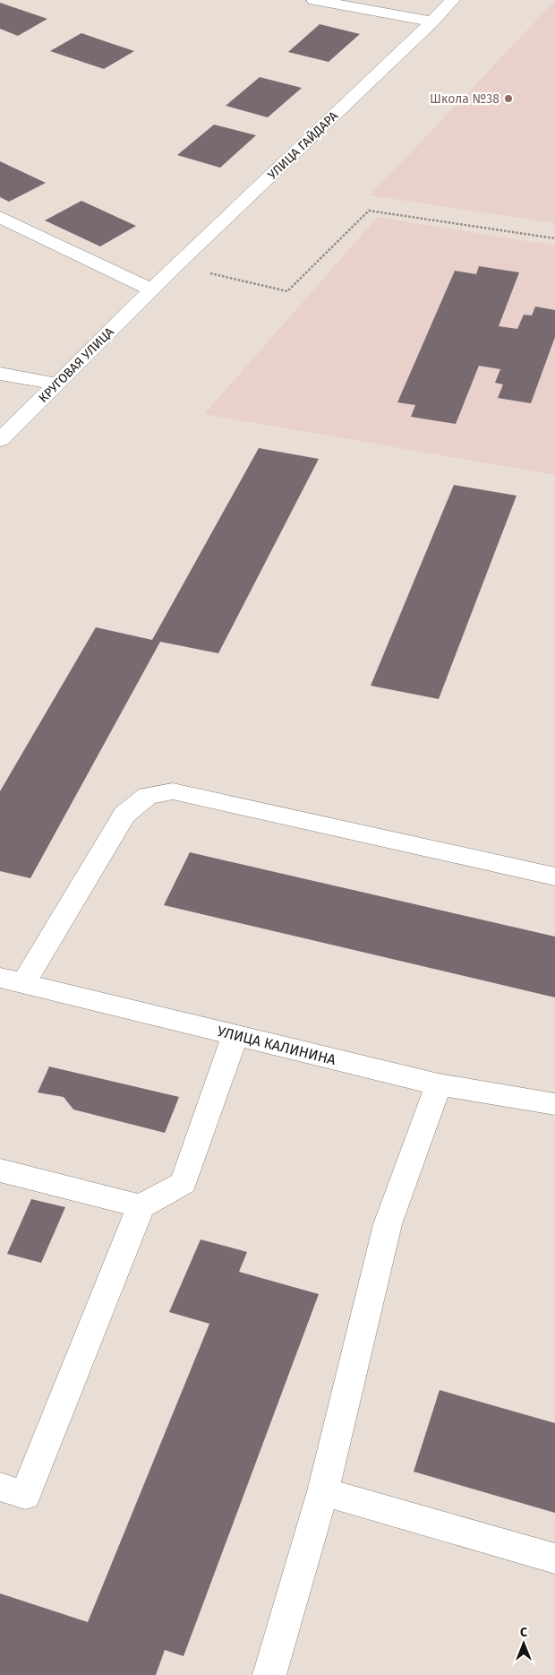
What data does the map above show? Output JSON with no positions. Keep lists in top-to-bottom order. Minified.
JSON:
{"streets":{"street":["УЛИЦА ГАЙДАРА","КРУГОВАЯ УЛИЦА","УЛИЦА КАЛИНИНА"]},"crossings":[["УЛИЦА ГАЙДАРА","КРУГОВАЯ УЛИЦА"]],"places":["Школа №38"],"north":"top"}
